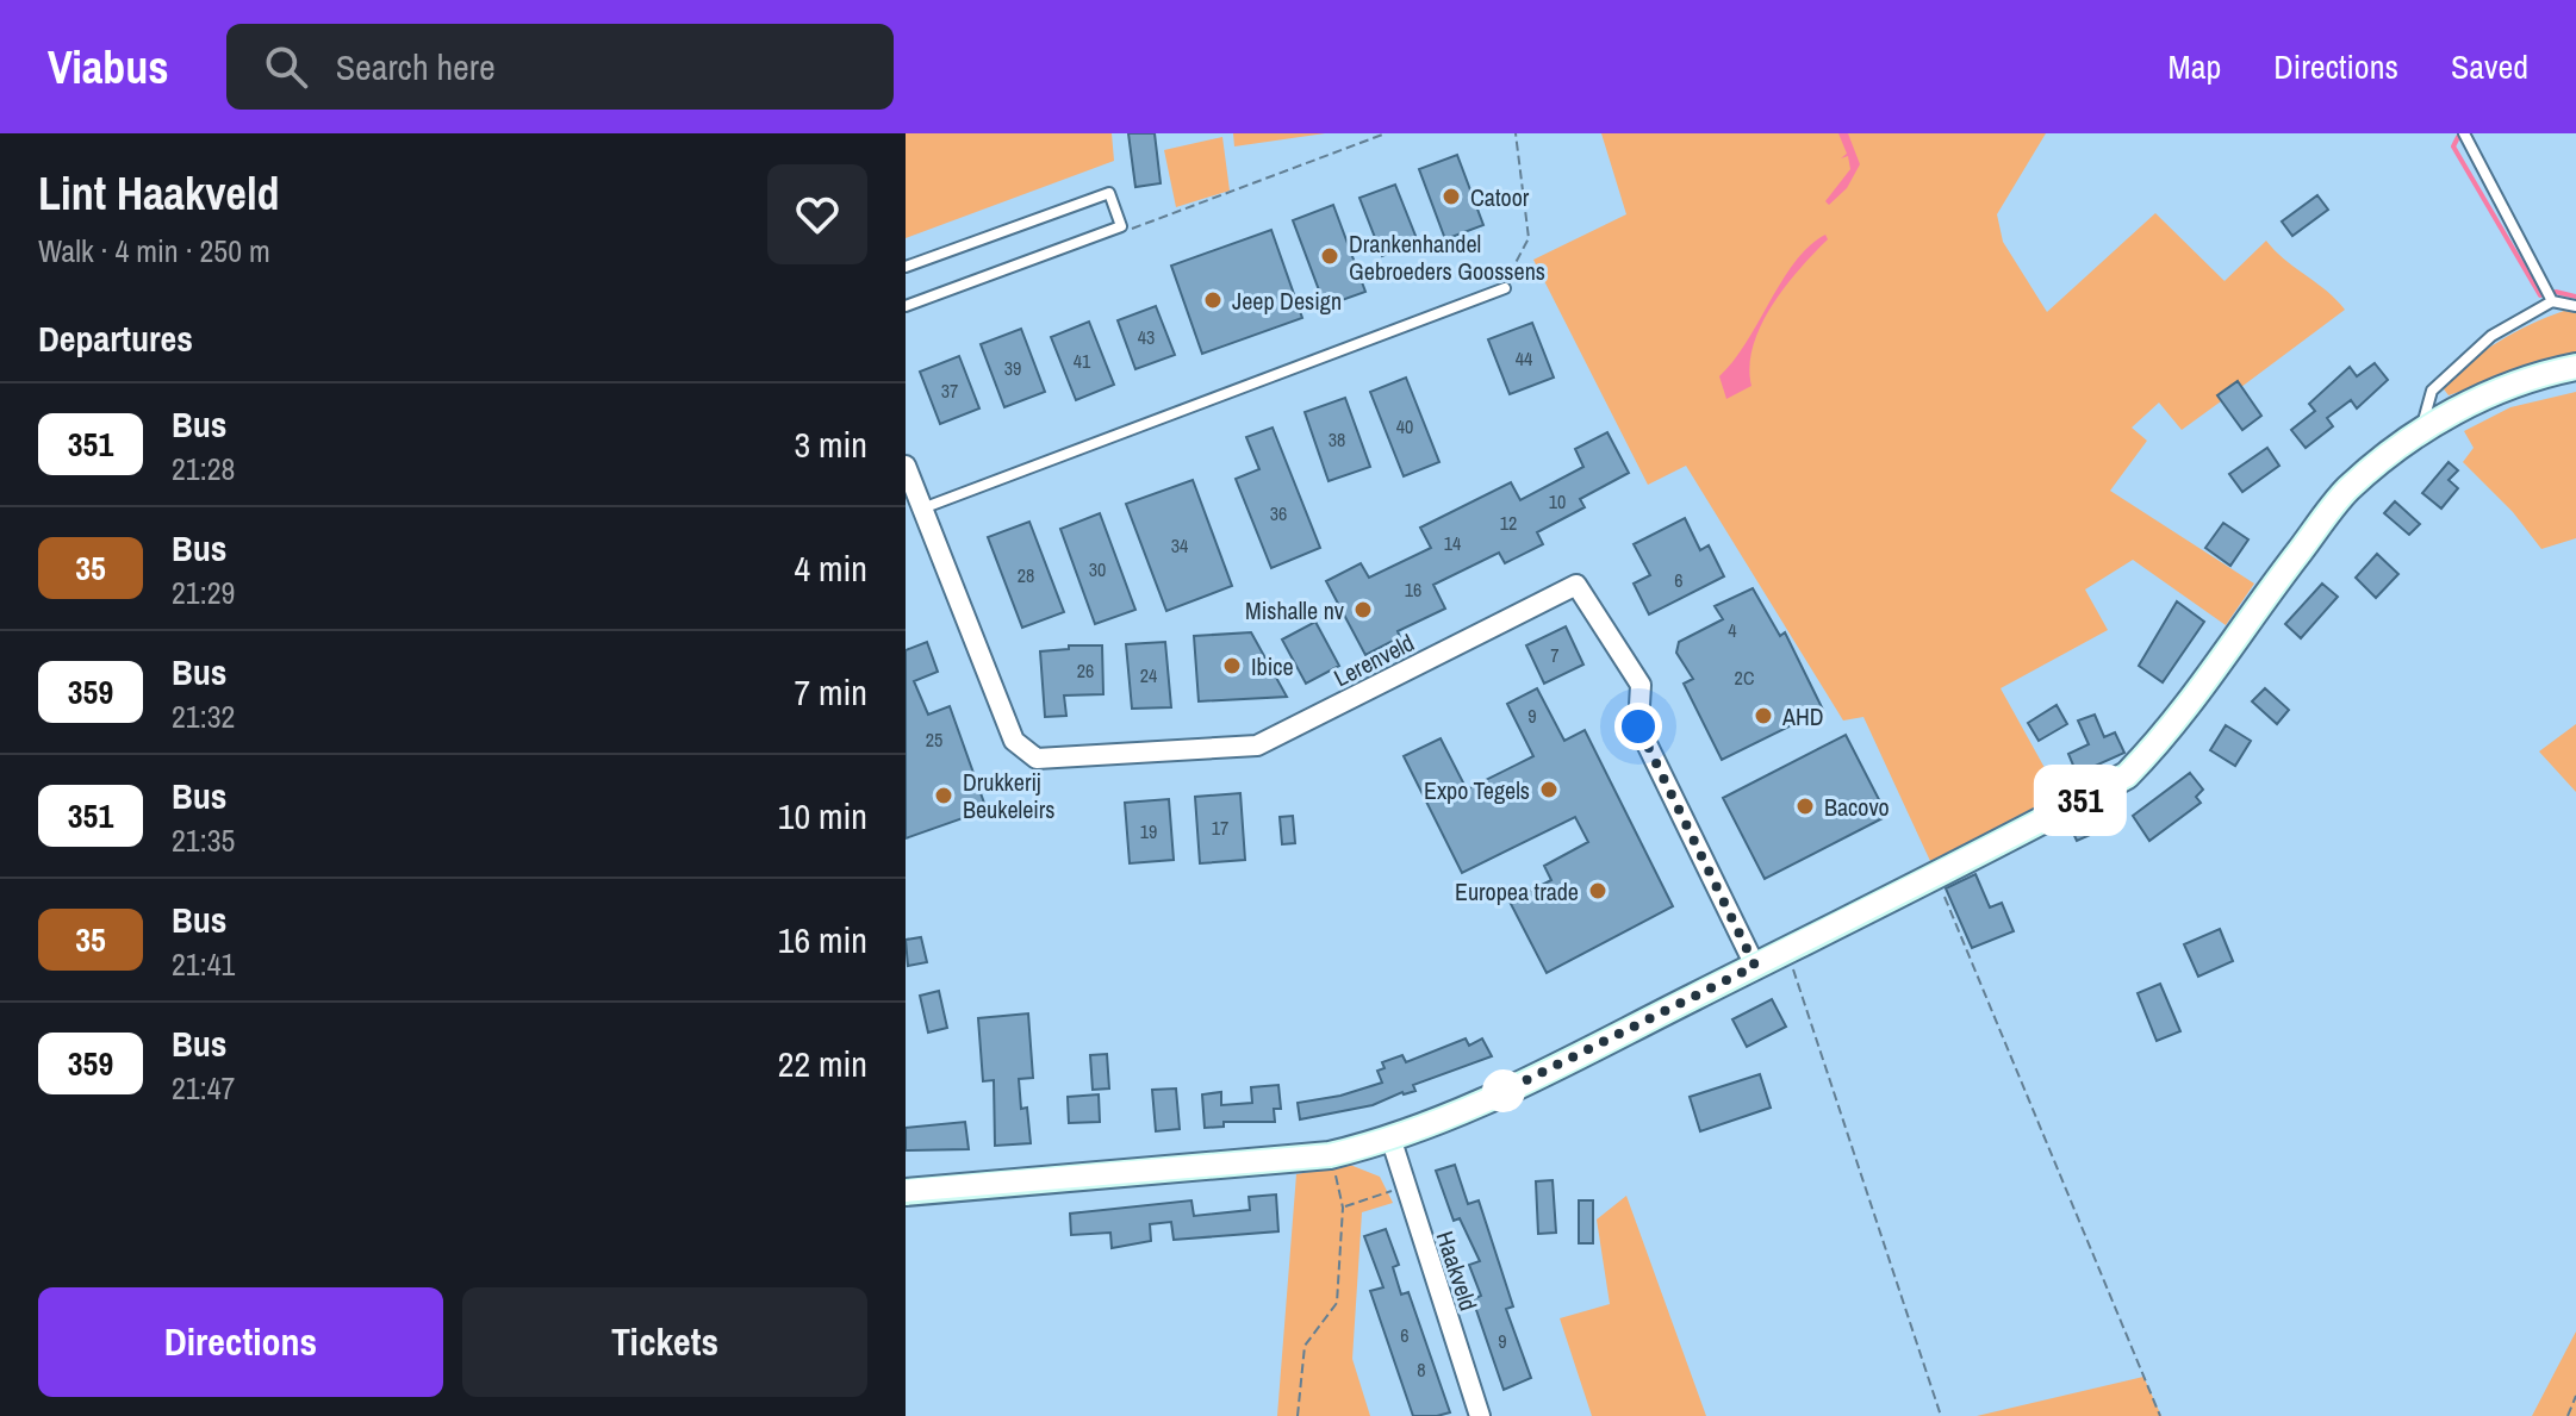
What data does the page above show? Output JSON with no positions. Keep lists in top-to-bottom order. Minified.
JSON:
{"streets":{"street":["Lerenveld","Haakveld"]},"places":["Catoor","Drankenhandel Gebroeders Goossens","Jeep Design","Mishalle nv","Ibice","AHD","Expo Tegels","Drukkerij Beukeleirs","Bacovo","Europea trade"],"lines":["bus line 351"],"house_numbers":["43","44","41","39","37","40","38","10","36","12","14","34","30","28","6","16","4","7","26","24","2C","9","25","17","19","6","9","8"],"page":{"header":"Viabus","search":"Search here","nav":["Map","Directions","Saved"],"heading":[["Lint Haakveld","Walk · 4 min · 250 m"],"Departures"],"on_map":"351","list":[{"mark":"351","name":"Bus","note":"21:28","value":"3 min"},{"mark":"35","name":"Bus","note":"21:29","value":"4 min"},{"mark":"359","name":"Bus","note":"21:32","value":"7 min"},{"mark":"351","name":"Bus","note":"21:35","value":"10 min"},{"mark":"35","name":"Bus","note":"21:41","value":"16 min"},{"mark":"359","name":"Bus","note":"21:47","value":"22 min"}],"buttons":["Directions","Tickets"]}}
